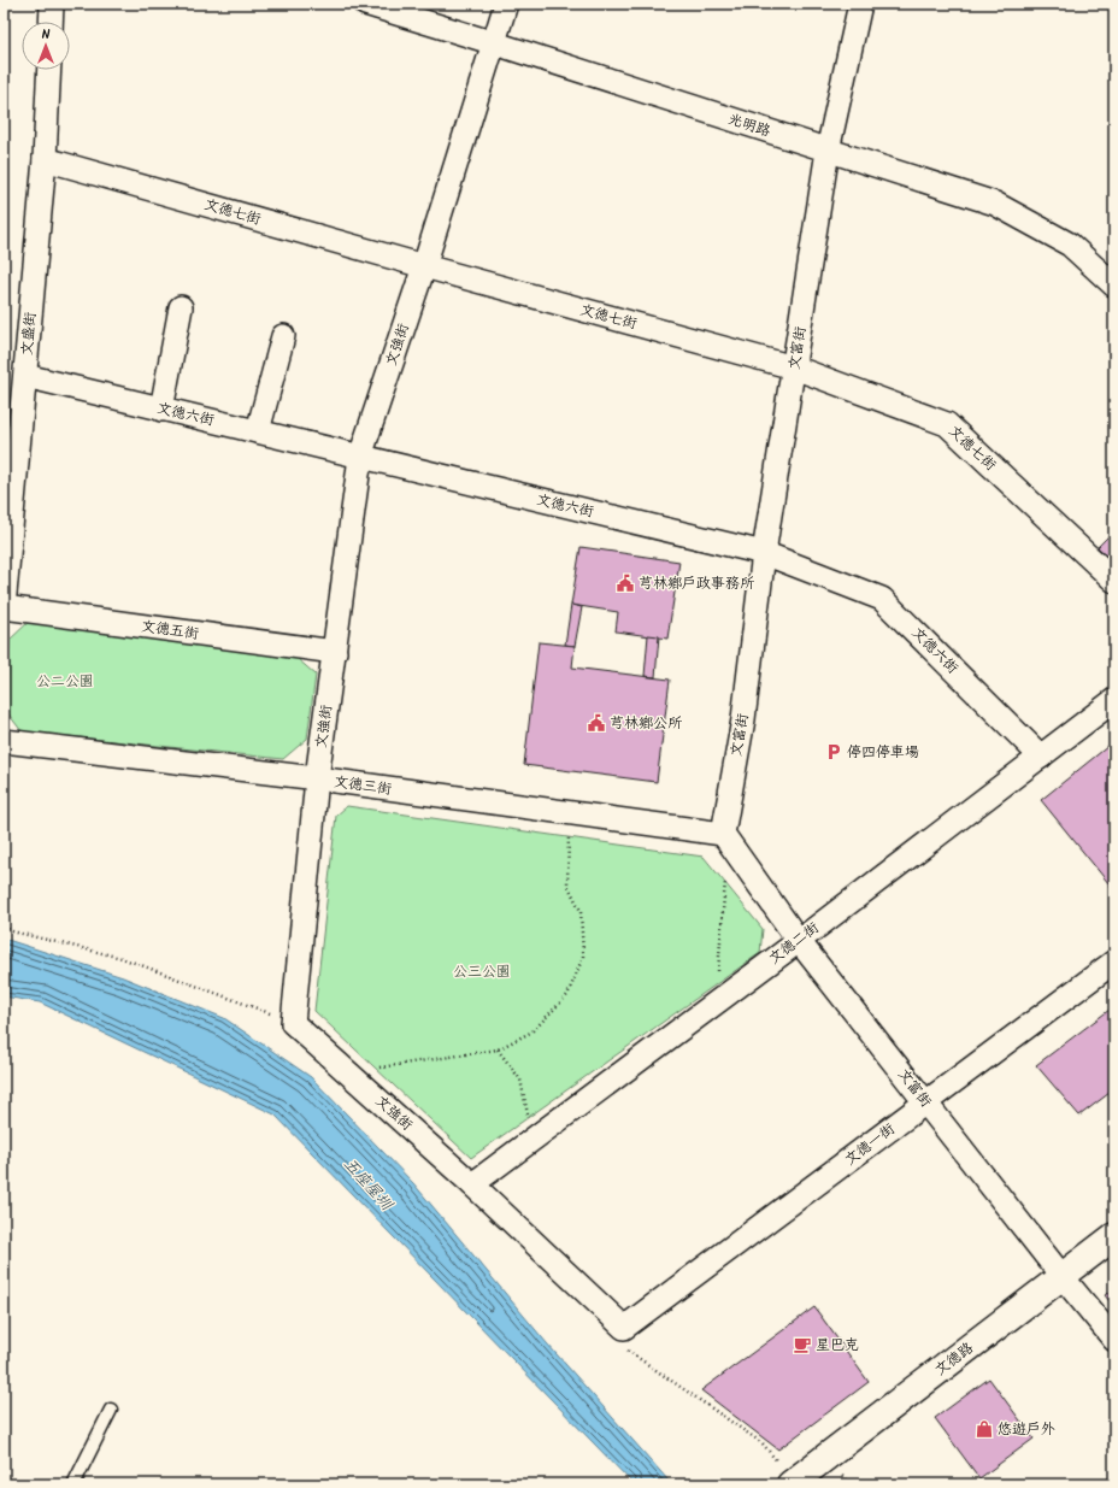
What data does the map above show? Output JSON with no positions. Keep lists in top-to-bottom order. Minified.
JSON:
{"streets":{"main road":["文德路"],"street":["光明路","文德七街","文盛街","文強街","文富街","文德六街","文德五街","文德三街","文德二街","文德一街"]},"crossings":[["光明路","文強街"],["光明路","文富街"],["文德七街","文盛街"],["文德七街","文強街"],["文德七街","文富街"],["文盛街","文德六街"],["文盛街","文德五街"],["文強街","文德六街"],["文強街","文德五街"],["文強街","文德三街"],["文強街","文德二街"],["文強街","文德一街"],["文富街","文德六街"],["文富街","文德三街"],["文富街","文德二街"],["文富街","文德一街"],["文富街","文德路"],["文德六街","文德二街"]],"water":["五座屋圳"],"parks":["公二公園","公三公園"],"places":{"public building":["芎林鄉戶政事務所","芎林鄉公所"],"parking":["停四停車場"],"cafe":["星巴克"],"shop":["悠遊戶外"]},"north":"top"}
